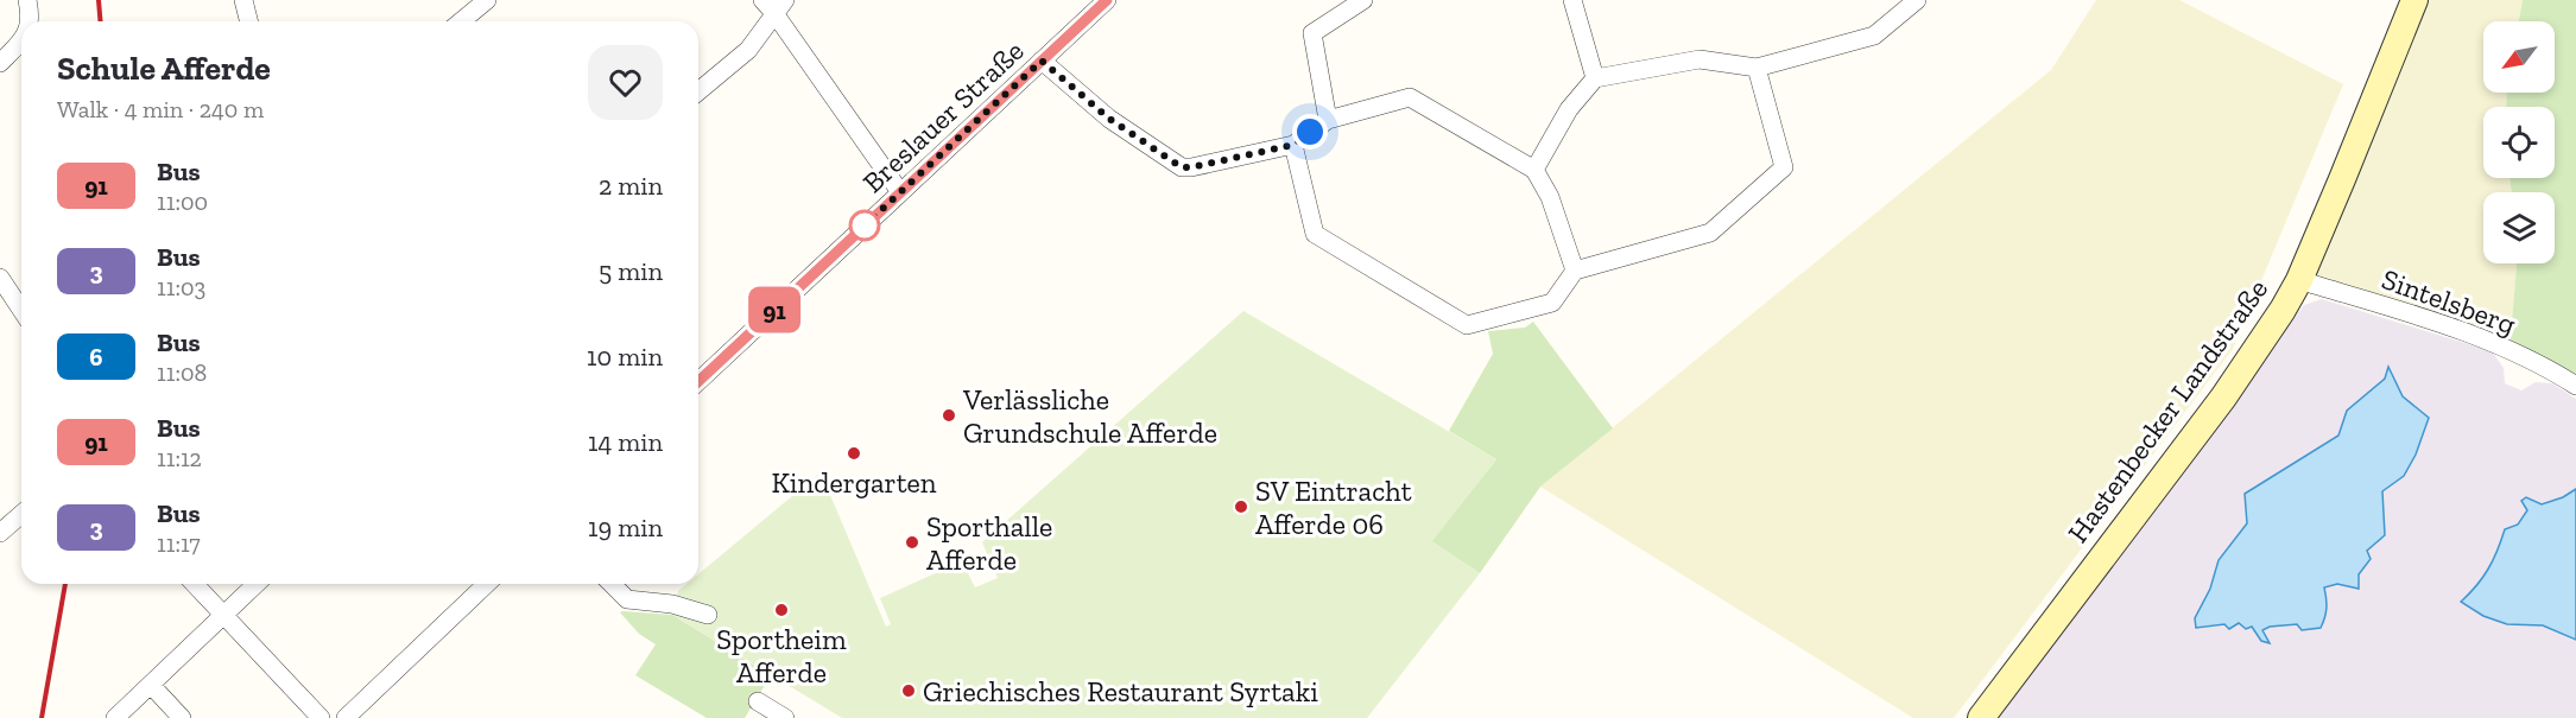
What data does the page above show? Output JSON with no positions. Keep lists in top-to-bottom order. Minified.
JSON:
{"streets":{"main road":["Hastenbecker Landstraße"],"street":["Breslauer Straße","Sintelsberg"]},"crossings":[["Sintelsberg","Hastenbecker Landstraße"]],"places":["Verlässliche Grundschule Afferde","Kindergarten","SV Eintracht Afferde 06","Sporthalle Afferde","Sportheim Afferde","Griechisches Restaurant Syrtaki"],"lines":["bus line 91"],"north":"bottom left","page":{"on_map":"91","heading":["Schule Afferde","Walk · 4 min · 240 m"],"list":[{"mark":"91","name":"Bus","note":"11:00","value":"2 min"},{"mark":"3","name":"Bus","note":"11:03","value":"5 min"},{"mark":"6","name":"Bus","note":"11:08","value":"10 min"},{"mark":"91","name":"Bus","note":"11:12","value":"14 min"},{"mark":"3","name":"Bus","note":"11:17","value":"19 min"}]}}
